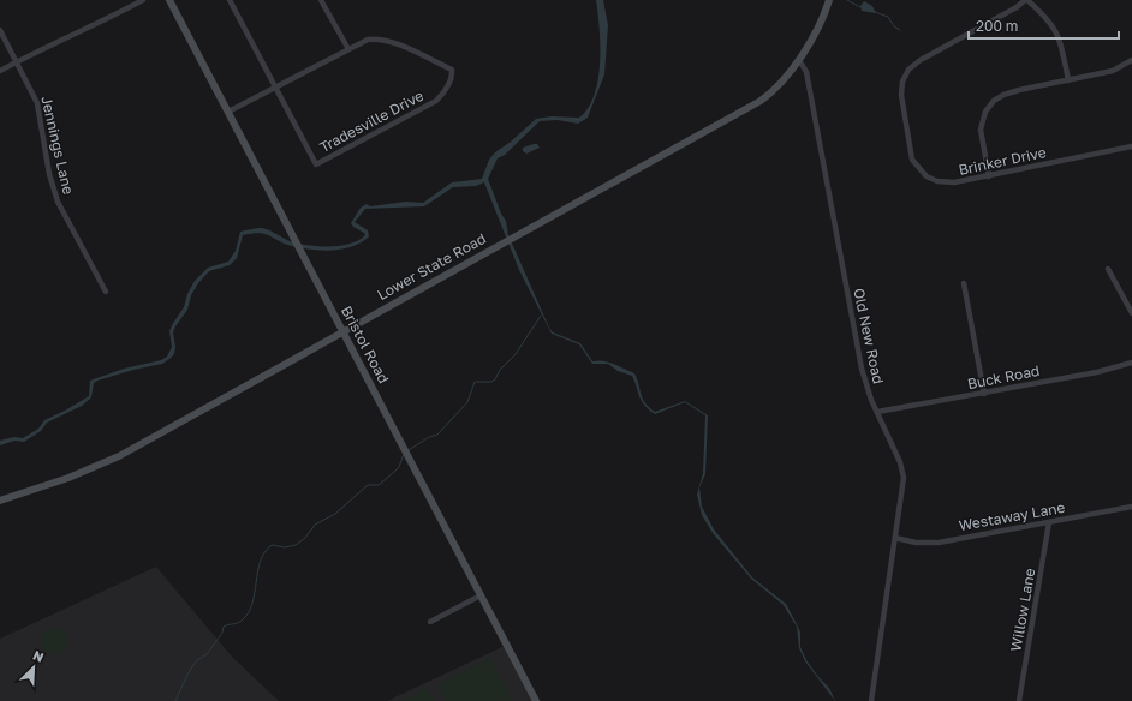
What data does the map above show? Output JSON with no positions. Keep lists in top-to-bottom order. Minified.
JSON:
{"streets":{"main road":["Lower State Road","Bristol Road"],"street":["Tradesville Drive","Jennings Lane","Brinker Drive","Old New Road","Buck Road","Westaway Lane","Willow Lane"]},"crossings":[["Tradesville Drive","Bristol Road"],["Lower State Road","Old New Road"],["Lower State Road","Bristol Road"],["Old New Road","Buck Road"],["Old New Road","Westaway Lane"],["Westaway Lane","Willow Lane"]],"scale_bar":"200 m","north":"top right"}
